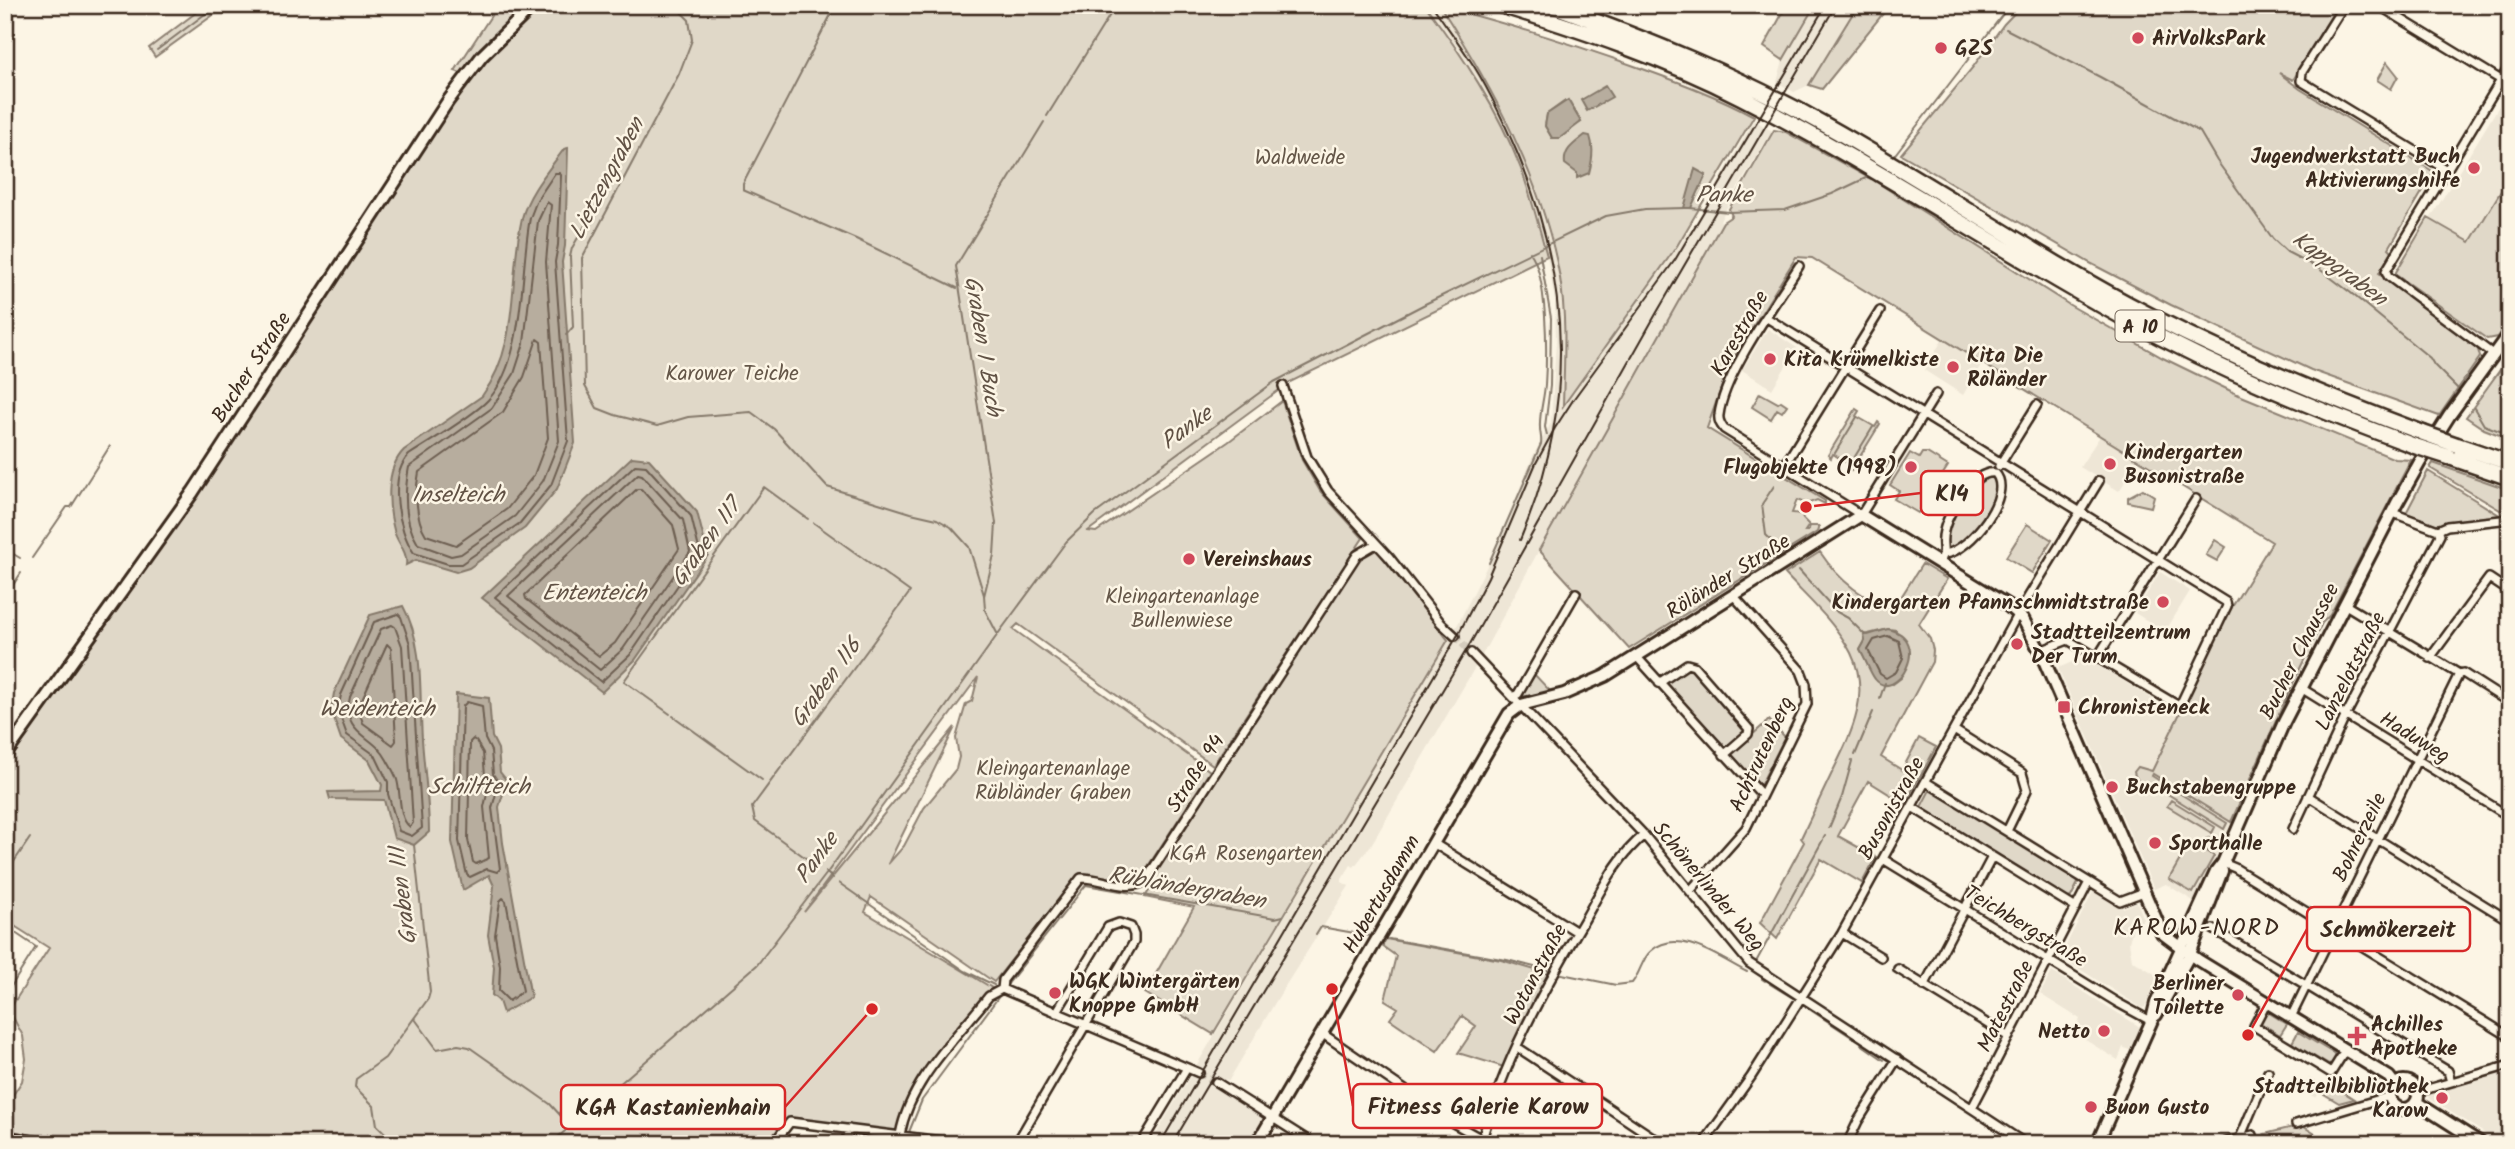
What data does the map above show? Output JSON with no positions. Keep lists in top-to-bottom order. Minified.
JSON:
{"streets":{"highway":["A 10"],"street":["Karestraße","Bucher Straße","Röländer Straße","Bucher Chaussee","Lanzelotstraße","Haduweg","Achtrutenberg","Straße 94","Busonistraße","Bohrerzeile","Schönerlinder Weg","Hubertusdamm","Teichbergstraße","Wotanstraße","Matestraße"]},"crossings":[["Röländer Straße","Achtrutenberg"],["Röländer Straße","Schönerlinder Weg"],["Röländer Straße","Hubertusdamm"],["Bucher Chaussee","Haduweg"],["Bucher Chaussee","Teichbergstraße"],["Lanzelotstraße","Haduweg"],["Haduweg","Bohrerzeile"],["Achtrutenberg","Schönerlinder Weg"],["Busonistraße","Schönerlinder Weg"],["Busonistraße","Teichbergstraße"],["Schönerlinder Weg","Hubertusdamm"],["Schönerlinder Weg","Wotanstraße"],["Schönerlinder Weg","Matestraße"],["Teichbergstraße","Matestraße"]],"districts":["KAROW-NORD"],"water":["Lietzengraben","Panke","Kappgraben","Graben 1 Buch","Inselteich","Graben 117","Ententeich","Graben 116","Weidenteich","Schilfteich","Rübländergraben","Graben 111"],"parks":["Waldweide","Karower Teiche","Kleingartenanlage Bullenwiese","Kleingartenanlage Rübländer Graben","KGA Rosengarten"],"places":{"other":["AirVolksPark","GZS","Jugendwerkstatt Buch Aktivierungshilfe","Kita Krümelkiste","Kita Die Röländer","Kindergarten Busonistraße","Flugobjekte (1998)","K14","Vereinshaus","Kindergarten Pfannschmidtstraße","Stadtteilzentrum Der Turm","Buchstabengruppe","Sporthalle","Fitness Galerie Karow","WGK Wintergärten Knoppe GmbH","Berliner Toilette","KGA Kastanienhain","Netto","Schmökerzeit","Stadtteilbibliothek Karow","Buon Gusto"],"transit":["Chronisteneck"],"health":["Achilles Apotheke"]}}
